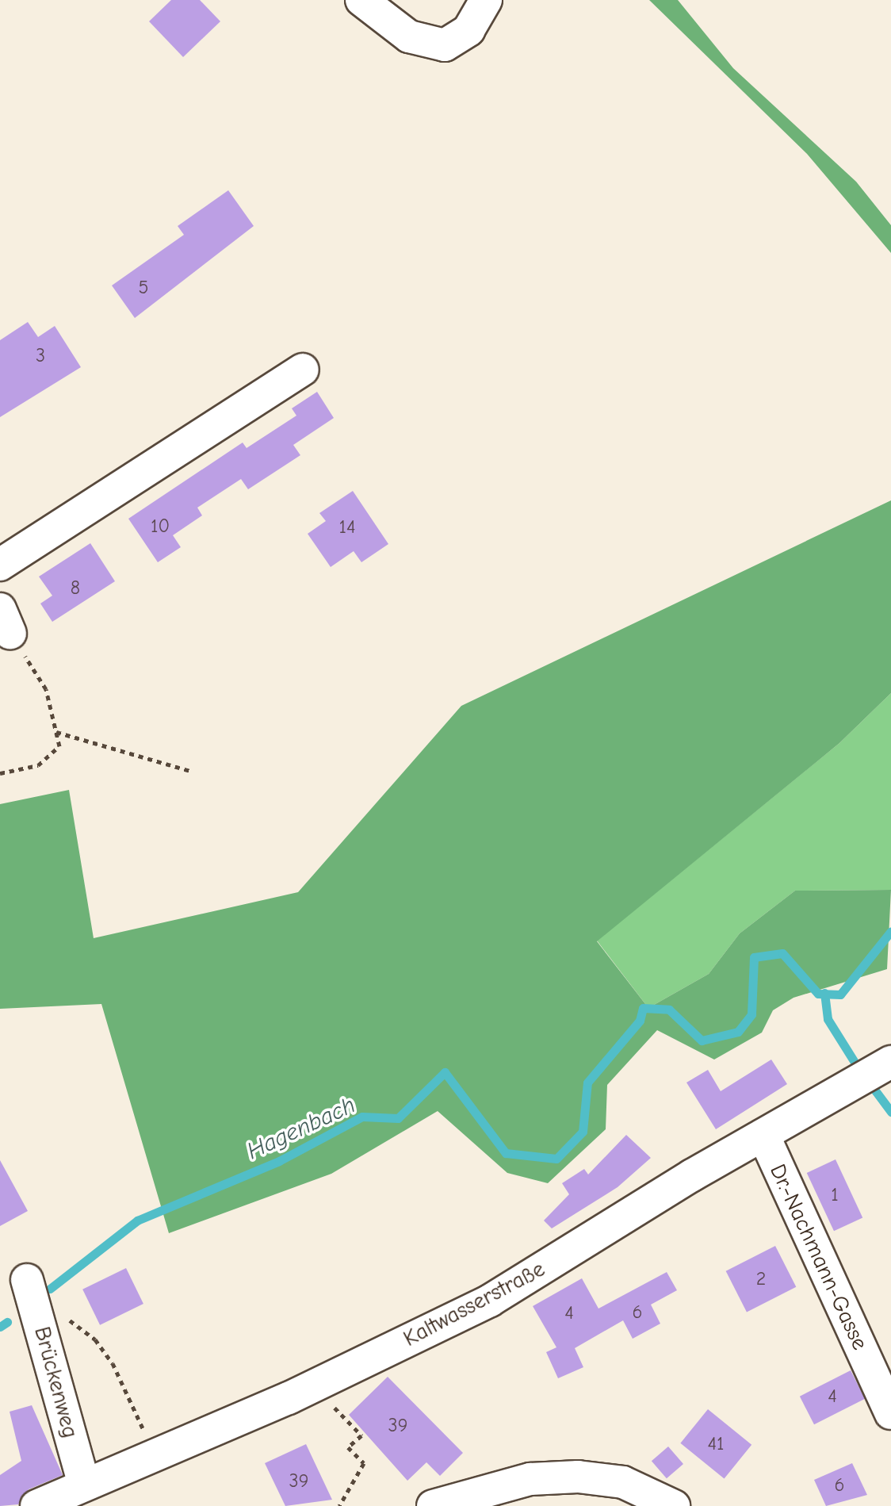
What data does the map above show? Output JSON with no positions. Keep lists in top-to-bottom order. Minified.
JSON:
{"streets":{"street":["Dr.-Nachmann-Gasse","Kaltwasserstraße","Brückenweg"]},"crossings":[["Dr.-Nachmann-Gasse","Kaltwasserstraße"],["Kaltwasserstraße","Brückenweg"]],"water":["Hagenbach"],"house_numbers":["5","3","10","14","8","1","2","6","4","4","39","41","39","6"]}
